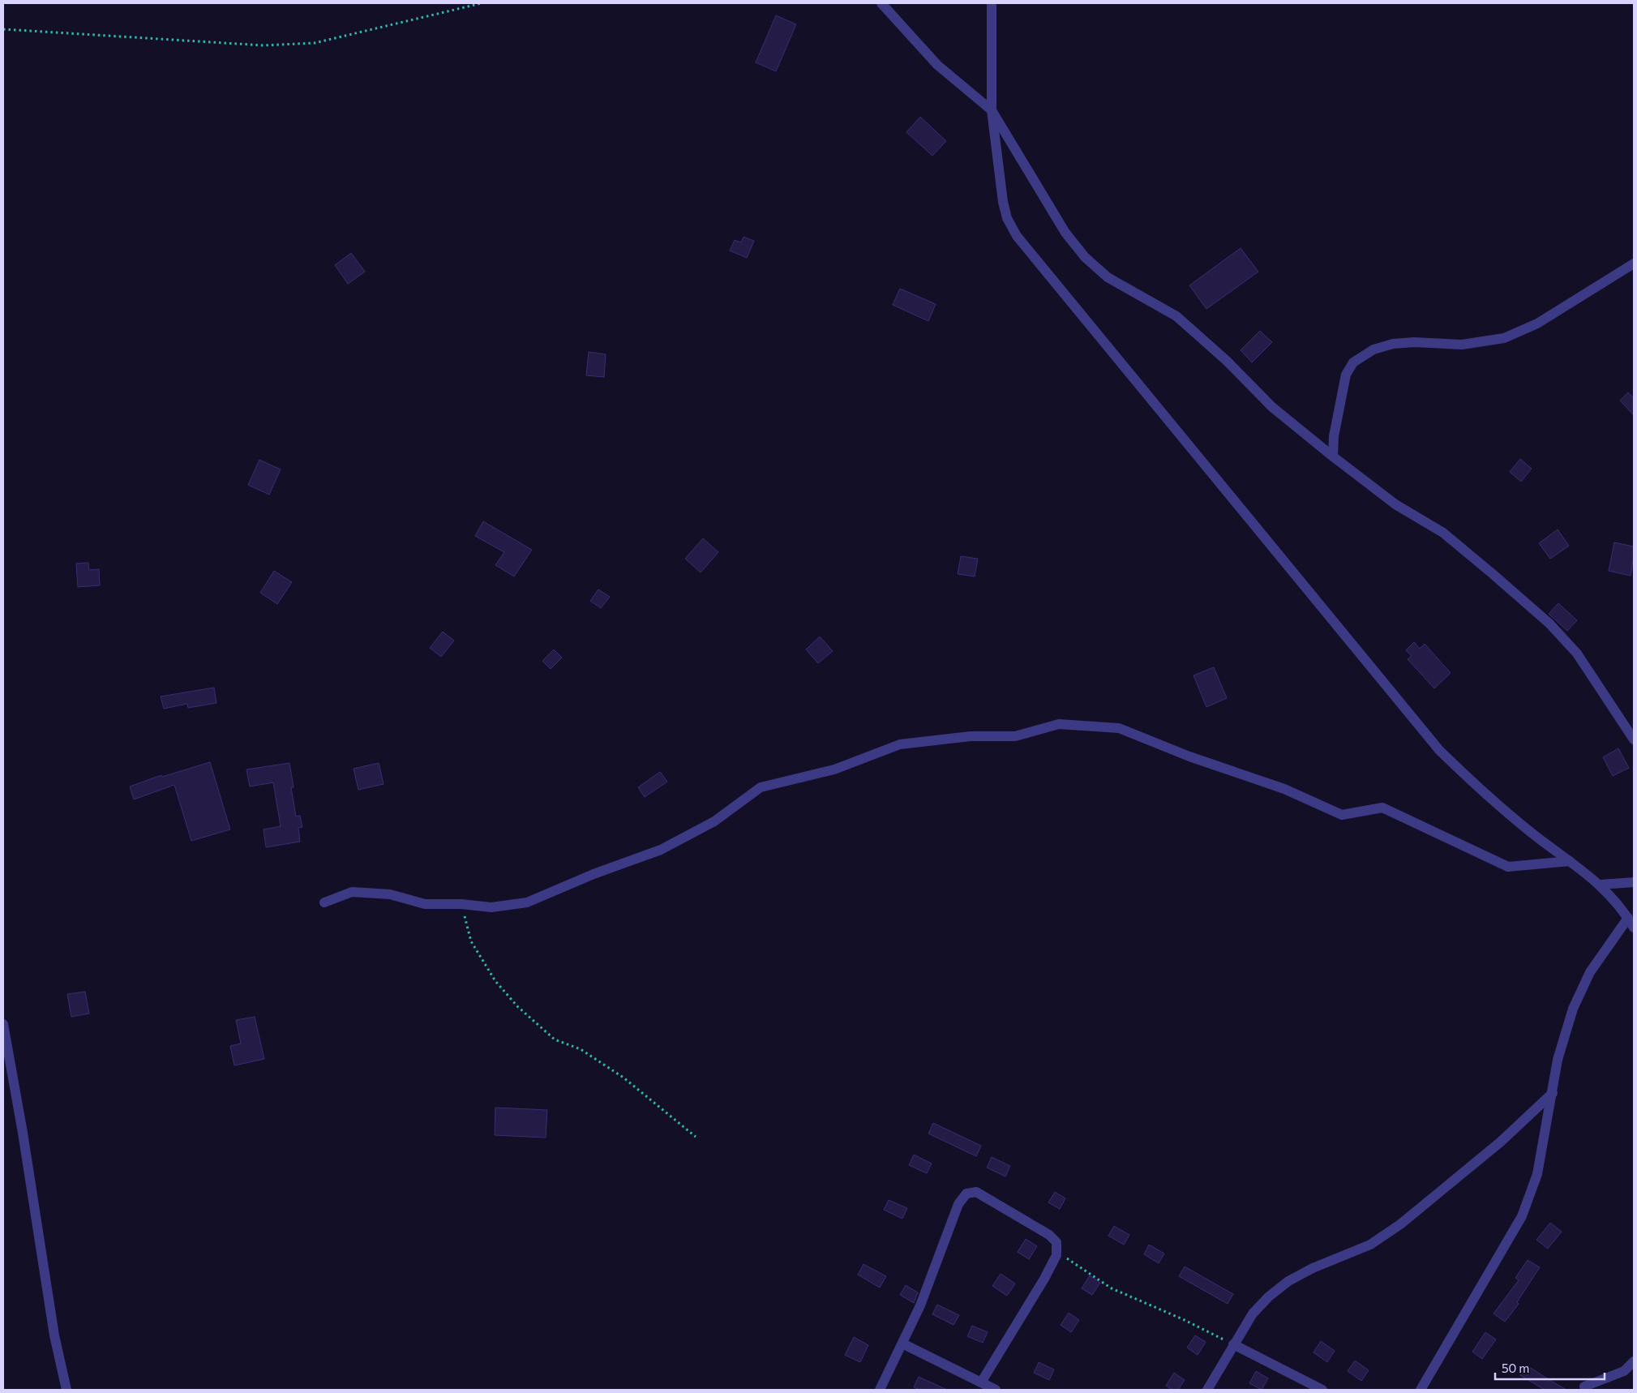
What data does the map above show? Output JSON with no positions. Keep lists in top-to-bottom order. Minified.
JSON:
{"scale_bar":"50 m"}
